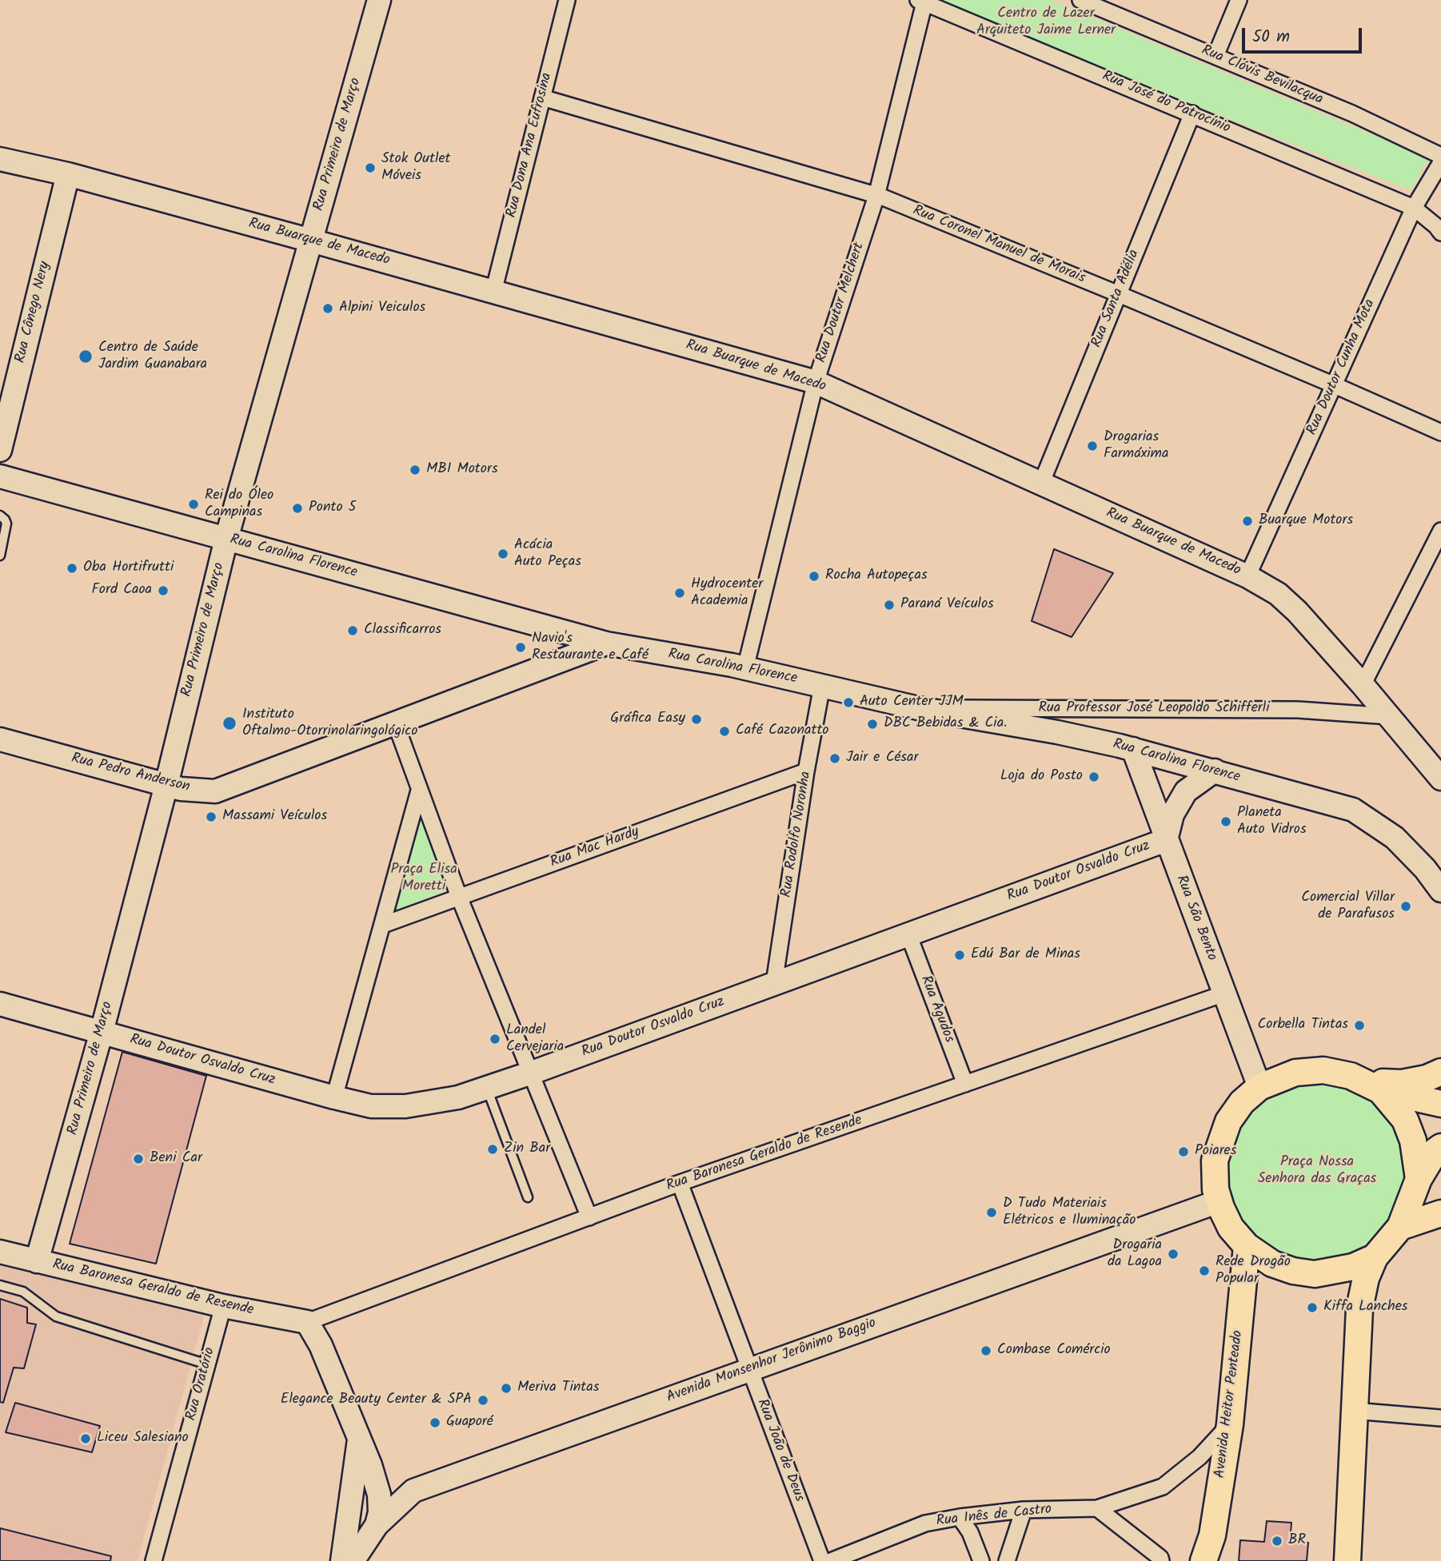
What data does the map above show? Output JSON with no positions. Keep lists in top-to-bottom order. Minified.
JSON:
{"streets":{"main road":["Rua Primeiro de Março","Rua Buarque de Macedo","Rua Cônego Nery","Rua Carolina Florence","Rua Pedro Anderson","Rua Doutor Osvaldo Cruz","Rua São Bento","Rua Baronesa Geraldo de Resende","Avenida Monsenhor Jerônimo Baggio","Avenida Heitor Penteado"],"street":["Rua Clóvis Bevilacqua","Rua José do Patrocínio","Rua Dona Ana Eufrosina","Rua Coronel Manuel de Morais","Rua Santa Adélia","Rua Doutor Melchert","Rua Doutor Cunha Mota","Rua Professor José Leopoldo Schifferli","Rua Rodolfo Noronha","Rua Mac Hardy","Rua Agudos","Rua Oratório","Rua João de Deus","Rua Inês de Castro"]},"crossings":[["Rua José do Patrocínio","Rua Santa Adélia"],["Rua José do Patrocínio","Rua Doutor Melchert"],["Rua José do Patrocínio","Rua Doutor Cunha Mota"],["Rua Primeiro de Março","Rua Buarque de Macedo"],["Rua Primeiro de Março","Rua Carolina Florence"],["Rua Primeiro de Março","Rua Pedro Anderson"],["Rua Primeiro de Março","Rua Doutor Osvaldo Cruz"],["Rua Primeiro de Março","Rua Baronesa Geraldo de Resende"],["Rua Dona Ana Eufrosina","Rua Buarque de Macedo"],["Rua Dona Ana Eufrosina","Rua Coronel Manuel de Morais"],["Rua Buarque de Macedo","Rua Santa Adélia"],["Rua Buarque de Macedo","Rua Doutor Melchert"],["Rua Buarque de Macedo","Rua Cônego Nery"],["Rua Buarque de Macedo","Rua Doutor Cunha Mota"],["Rua Buarque de Macedo","Rua Professor José Leopoldo Schifferli"],["Rua Coronel Manuel de Morais","Rua Santa Adélia"],["Rua Coronel Manuel de Morais","Rua Doutor Melchert"],["Rua Coronel Manuel de Morais","Rua Doutor Cunha Mota"],["Rua Doutor Melchert","Rua Carolina Florence"],["Rua Carolina Florence","Rua Professor José Leopoldo Schifferli"],["Rua Carolina Florence","Rua Pedro Anderson"],["Rua Carolina Florence","Rua Rodolfo Noronha"],["Rua Carolina Florence","Rua São Bento"],["Rua Rodolfo Noronha","Rua Mac Hardy"],["Rua Rodolfo Noronha","Rua Doutor Osvaldo Cruz"],["Rua Doutor Osvaldo Cruz","Rua São Bento"],["Rua Doutor Osvaldo Cruz","Rua Agudos"],["Rua São Bento","Rua Baronesa Geraldo de Resende"],["Rua Agudos","Rua Baronesa Geraldo de Resende"],["Rua Baronesa Geraldo de Resende","Rua Oratório"],["Rua Baronesa Geraldo de Resende","Rua João de Deus"],["Avenida Monsenhor Jerônimo Baggio","Rua João de Deus"],["Avenida Heitor Penteado","Rua Inês de Castro"]],"parks":["Centro de Lazer Arquiteto Jaime Lerner","Praça Elisa Moretti","Praça Nossa Senhora das Graças"],"places":["Stok Outlet Móveis","Alpini Veiculos","Centro de Saúde Jardim Guanabara","Drogarias Farmáxima","MBI Motors","Rei do Óleo Campinas","Ponto 5","Buarque Motors","Acácia Auto Peças","Oba Hortifrutti","Rocha Autopeças","Ford Caoa","Hydrocenter Academia","Paraná Veículos","Classificarros","Navio's Restaurante e Café","Auto Center JJM","Gráfica Easy","Instituto Oftalmo-Otorrinolaringológico","DBC Bebidas & Cia.","Café Cazonatto","Jair e César","Loja do Posto","Massami Veículos","Planeta Auto Vidros","Comercial Villar de Parafusos","Edú Bar de Minas","Corbella Tintas","Landel Cervejaria","Zin Bar","Poiares","Beni Car","D Tudo Materiais Elétricos e Iluminação","Drogaria da Lagoa","Rede Drogão Popular","Kiffa Lanches","Combase Comércio","Meriva Tintas","Elegance Beauty Center & SPA","Guaporé","Liceu Salesiano","BR"],"scale_bar":"50 m"}
